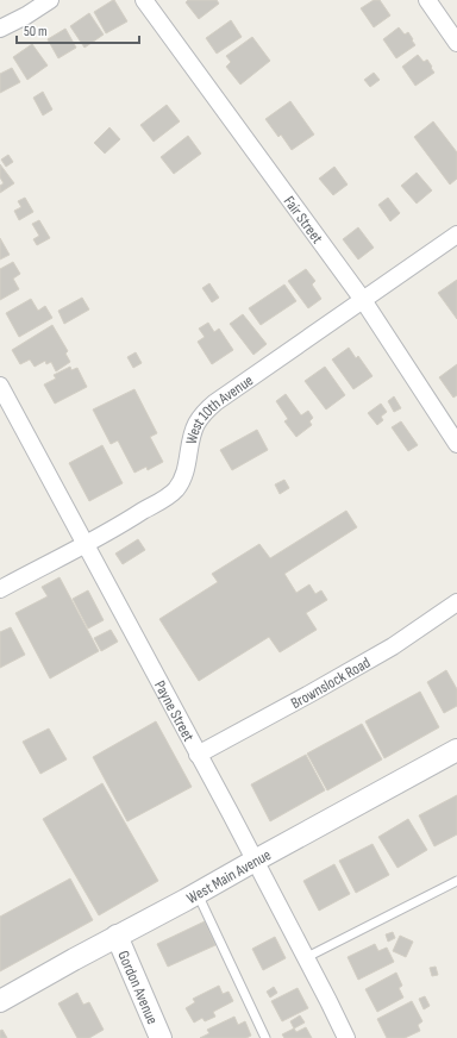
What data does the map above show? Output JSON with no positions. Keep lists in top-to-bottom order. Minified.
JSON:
{"streets":{"street":["Fair Street","West 10th Avenue","Brownslock Road","Payne Street","West Main Avenue","Gordon Avenue"]},"crossings":[["Fair Street","West 10th Avenue"],["West 10th Avenue","Payne Street"],["Brownslock Road","Payne Street"],["Payne Street","West Main Avenue"],["West Main Avenue","Gordon Avenue"]],"scale_bar":"50 m"}
